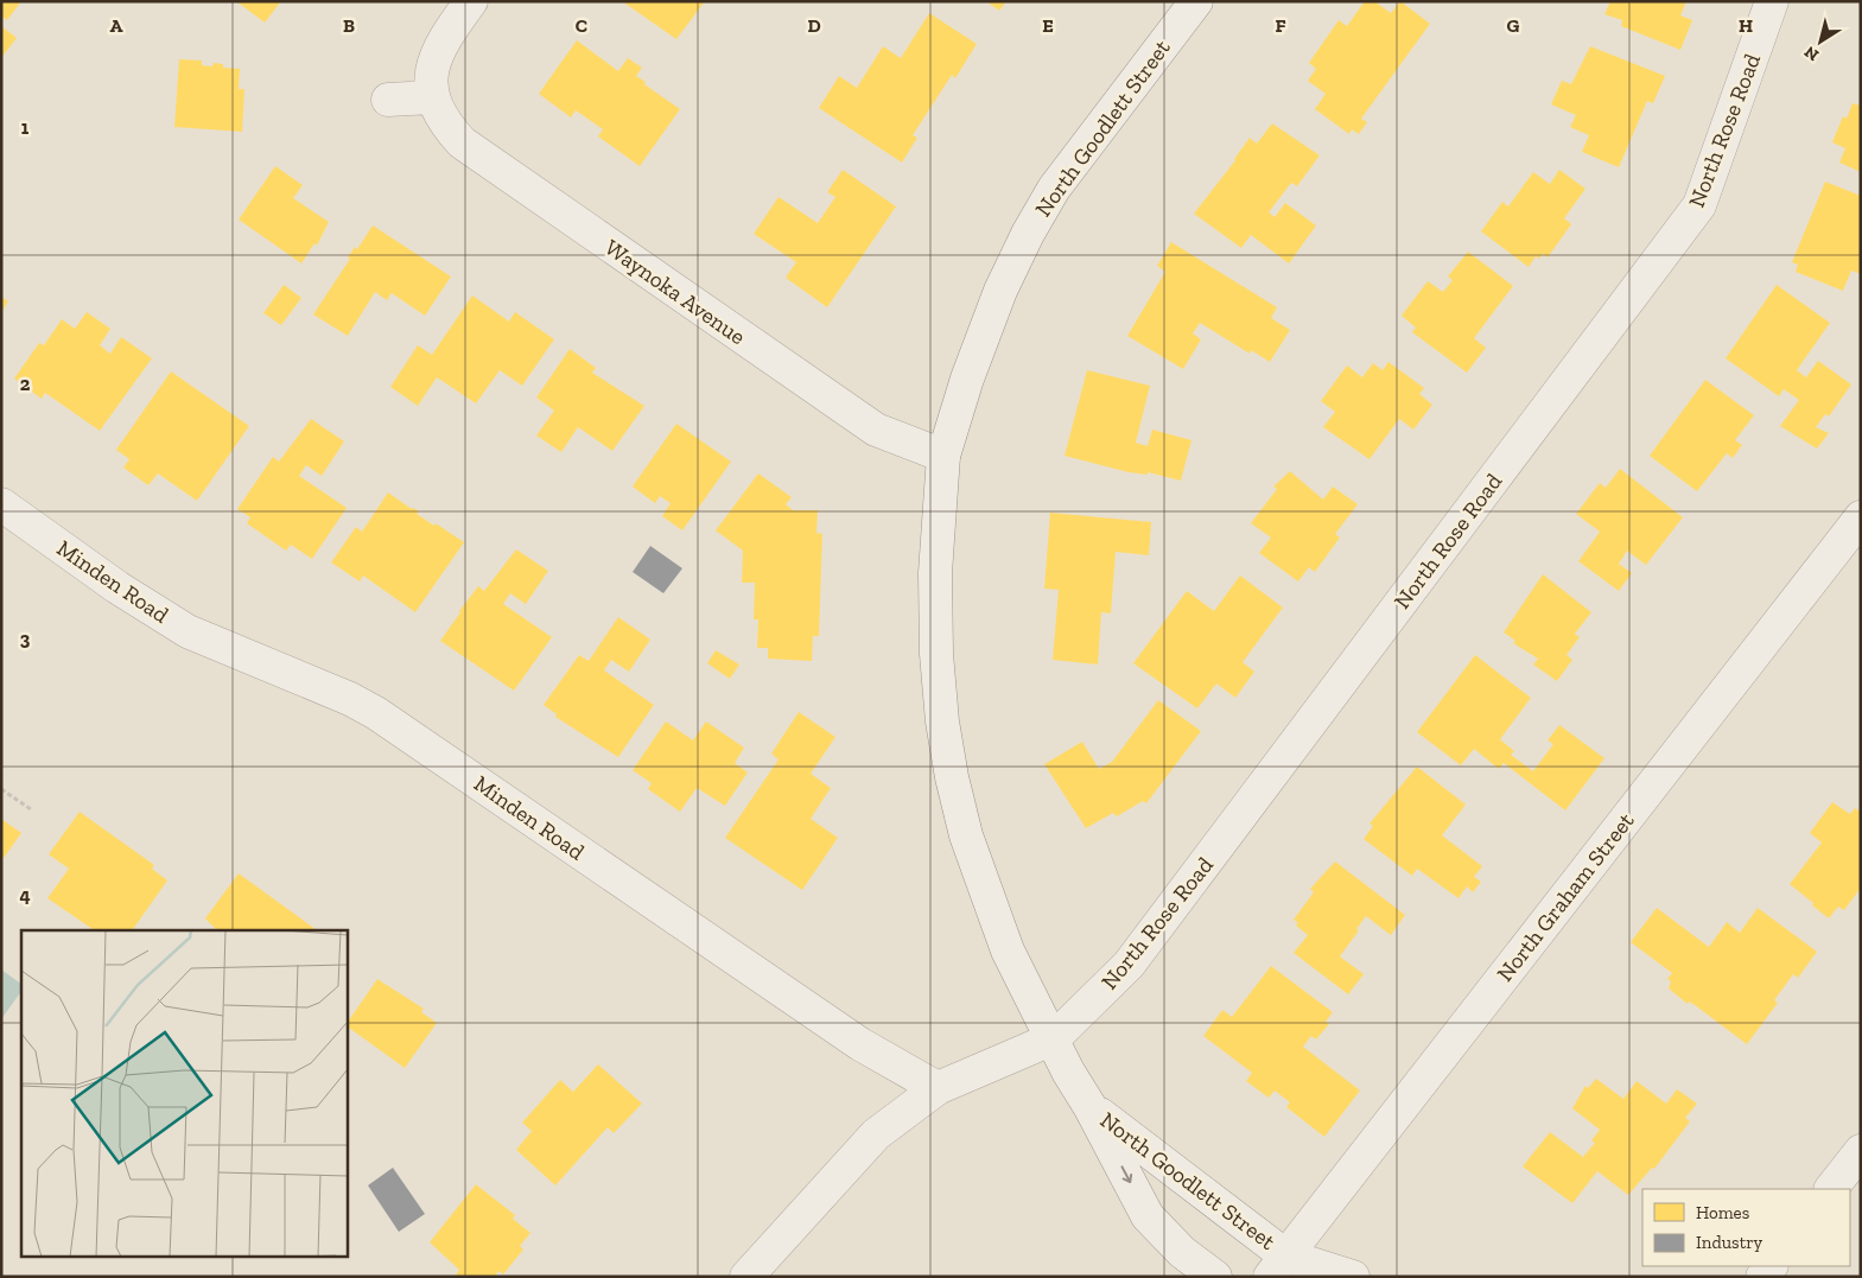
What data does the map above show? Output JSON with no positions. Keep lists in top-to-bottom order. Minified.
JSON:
{"streets":{"street":["North Goodlett Street","North Rose Road","Waynoka Avenue","Minden Road","North Graham Street"]},"crossings":[["North Goodlett Street","North Rose Road"],["North Goodlett Street","Waynoka Avenue"],["North Goodlett Street","North Graham Street"]],"legend":["Homes","Industry"],"north":"bottom left","grid":{"columns":["A","B","C","D","E","F","G","H"],"rows":["1","2","3","4"]}}
